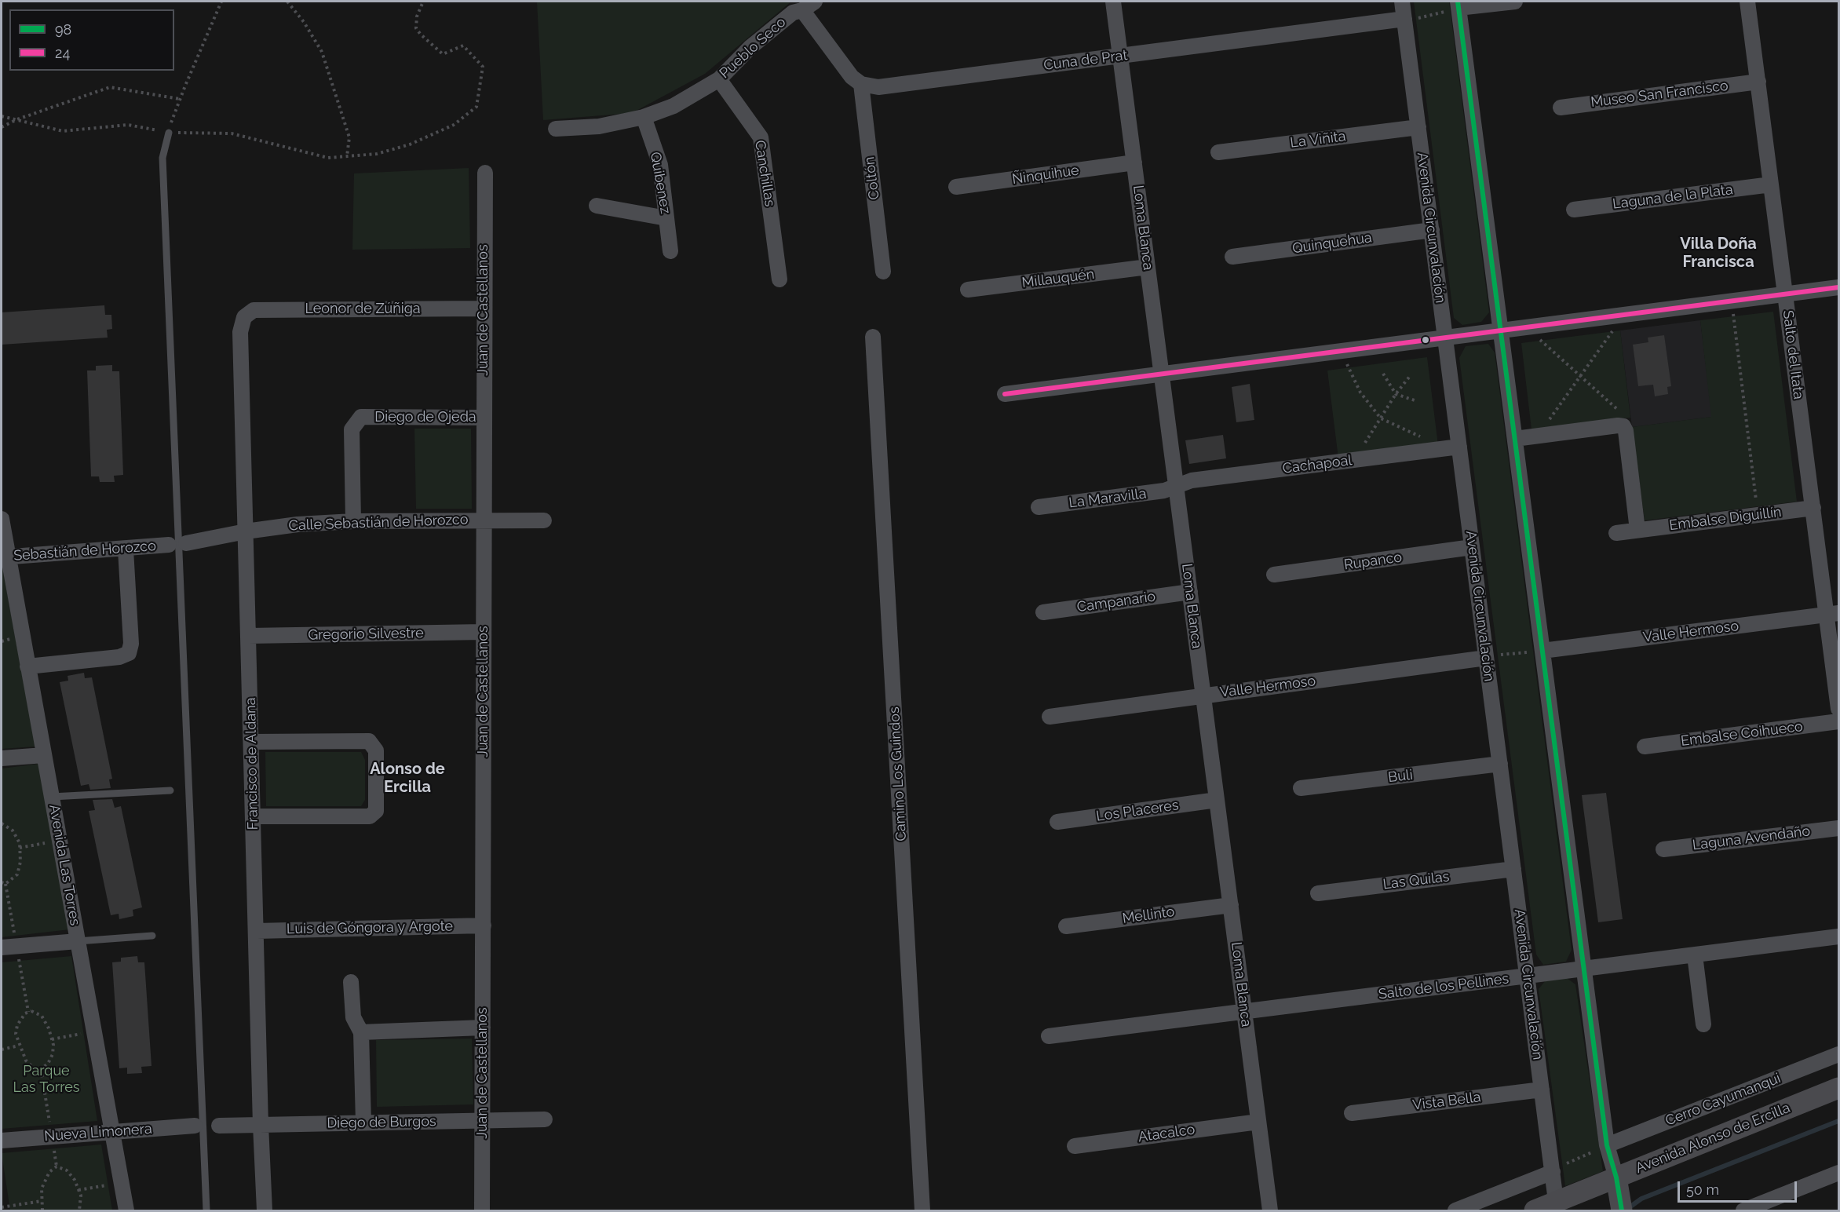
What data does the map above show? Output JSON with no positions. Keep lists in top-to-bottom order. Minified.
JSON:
{"streets":{"main road":["Avenida Alonso de Ercilla"],"street":["Pueblo Seco","Cuna de Prat","Museo San Francisco","La Viñita","Canchillas","Ñinquihue","Coltón","Quibenez","Laguna de la Plata","Loma Blanca","Avenida Circunvalación","Quinquehua","Millauquén","Leonor de Zúñiga","Juan de Castellanos","Salto del Itata","Diego de Ojeda","Cachapoal","La Maravilla","Embalse Diguillín","Calle Sebastián de Horozco","Sebastián de Horozco","Rupanco","Campanario","Valle Hermoso","Gregorio Silvestre","Embalse Coihueco","Francisco de Aldana","Camino Los Guindos","Buli","Los Placeres","Laguna Avendaño","Avenida Las Torres","Las Quilas","Mellinto","Luis de Góngora y Argote","Salto de los Pellines","Cerro Cayumanqui","Vista Bella","Diego de Burgos","Nueva Limonera","Atacalco"]},"crossings":[["Pueblo Seco","Canchillas"],["Pueblo Seco","Quibenez"],["Cuna de Prat","Coltón"],["Cuna de Prat","Loma Blanca"],["Cuna de Prat","Avenida Circunvalación"],["Museo San Francisco","Salto del Itata"],["La Viñita","Avenida Circunvalación"],["Ñinquihue","Loma Blanca"],["Laguna de la Plata","Salto del Itata"],["Loma Blanca","Millauquén"],["Loma Blanca","Cachapoal"],["Loma Blanca","La Maravilla"],["Loma Blanca","Campanario"],["Loma Blanca","Valle Hermoso"],["Loma Blanca","Los Placeres"],["Loma Blanca","Mellinto"],["Loma Blanca","Salto de los Pellines"],["Loma Blanca","Atacalco"],["Avenida Circunvalación","Quinquehua"],["Avenida Circunvalación","Cachapoal"],["Avenida Circunvalación","Rupanco"],["Avenida Circunvalación","Valle Hermoso"],["Avenida Circunvalación","Buli"],["Avenida Circunvalación","Las Quilas"],["Avenida Circunvalación","Salto de los Pellines"],["Avenida Circunvalación","Vista Bella"],["Avenida Circunvalación","Avenida Alonso de Ercilla"],["Leonor de Zúñiga","Juan de Castellanos"],["Leonor de Zúñiga","Francisco de Aldana"],["Juan de Castellanos","Diego de Ojeda"],["Juan de Castellanos","Calle Sebastián de Horozco"],["Juan de Castellanos","Gregorio Silvestre"],["Juan de Castellanos","Luis de Góngora y Argote"],["Juan de Castellanos","Diego de Burgos"],["Salto del Itata","Embalse Diguillín"],["Salto del Itata","Valle Hermoso"],["Diego de Ojeda","Calle Sebastián de Horozco"],["Cachapoal","La Maravilla"],["Calle Sebastián de Horozco","Francisco de Aldana"],["Sebastián de Horozco","Avenida Las Torres"],["Gregorio Silvestre","Francisco de Aldana"],["Francisco de Aldana","Luis de Góngora y Argote"],["Francisco de Aldana","Diego de Burgos"],["Avenida Las Torres","Nueva Limonera"]],"districts":["Villa Doña Francisca","Alonso de Ercilla"],"parks":["Parque Las Torres"],"lines":["transit line 98","transit line 24"],"legend":["98","24"],"scale_bar":"50 m"}
